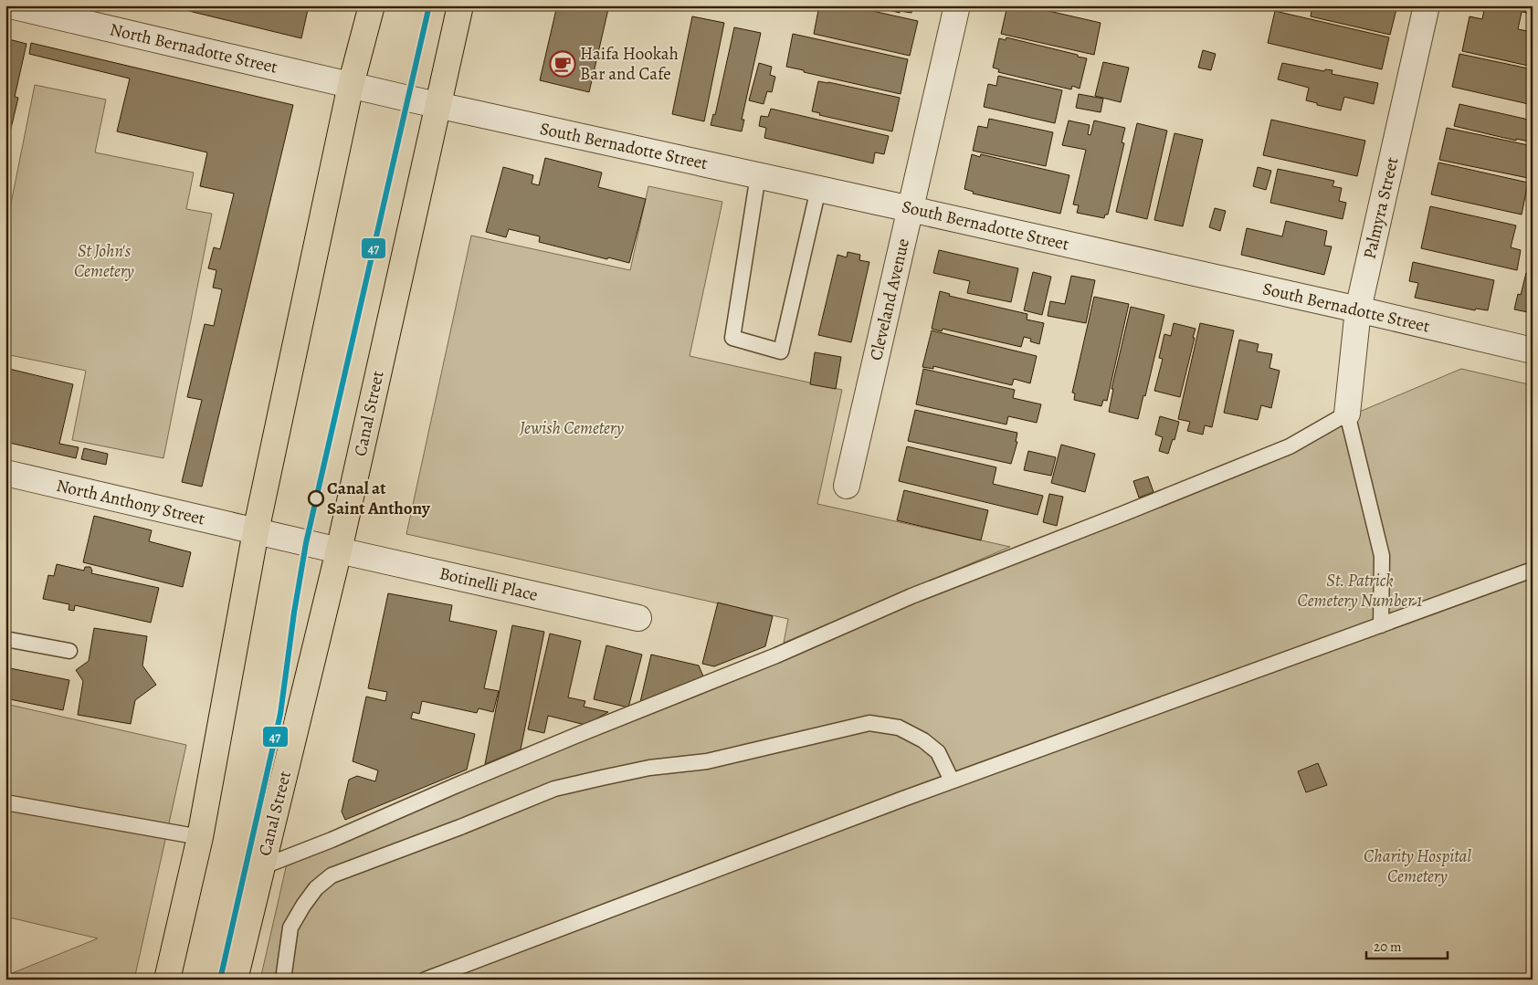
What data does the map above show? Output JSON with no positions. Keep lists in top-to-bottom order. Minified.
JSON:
{"streets":{"main road":["Canal Street"],"street":["North Bernadotte Street","South Bernadotte Street","Palmyra Street","Cleveland Avenue","North Anthony Street","Botinelli Place"]},"crossings":[["North Bernadotte Street","South Bernadotte Street"],["North Bernadotte Street","Canal Street"],["South Bernadotte Street","Palmyra Street"],["South Bernadotte Street","Cleveland Avenue"],["South Bernadotte Street","Canal Street"],["Canal Street","North Anthony Street"],["Canal Street","Botinelli Place"],["North Anthony Street","Botinelli Place"]],"parks":["St John's Cemetery","Jewish Cemetery","St. Patrick Cemetery Number 1","Charity Hospital Cemetery"],"places":{"cafe":["Haifa Hookah Bar and Cafe"],"other":["Canal at Saint Anthony"]},"lines":["transit line 47"],"scale_bar":"20 m"}
